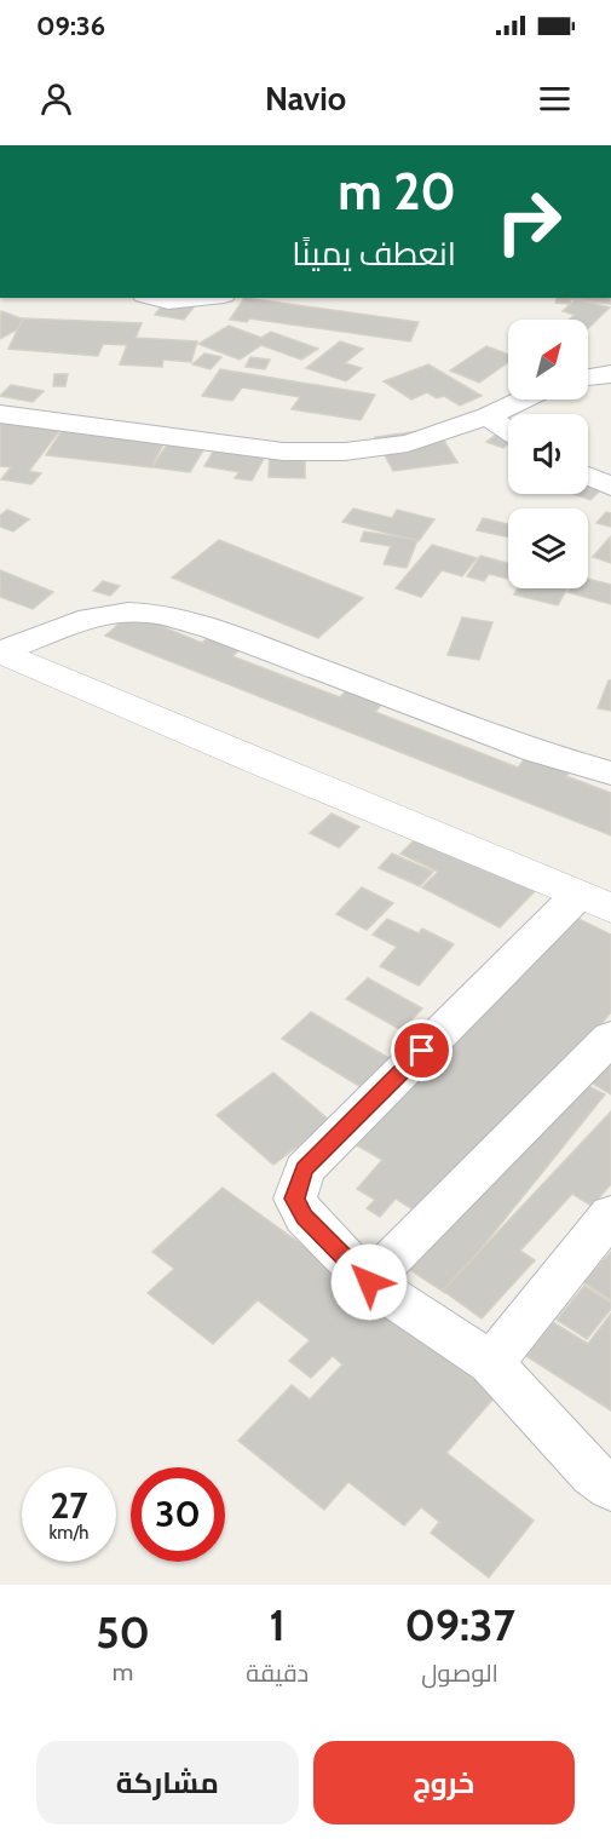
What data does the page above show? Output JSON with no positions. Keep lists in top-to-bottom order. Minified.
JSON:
{"north":"top right","page":{"status":"09:36","header":"Navio","turn":["20 m","انعطف يمينًا"],"speed":"27 km/h","limit":"30","eta":["09:37","الوصول","1","دقيقة","50","m"],"buttons":["خروج","مشاركة"]}}
